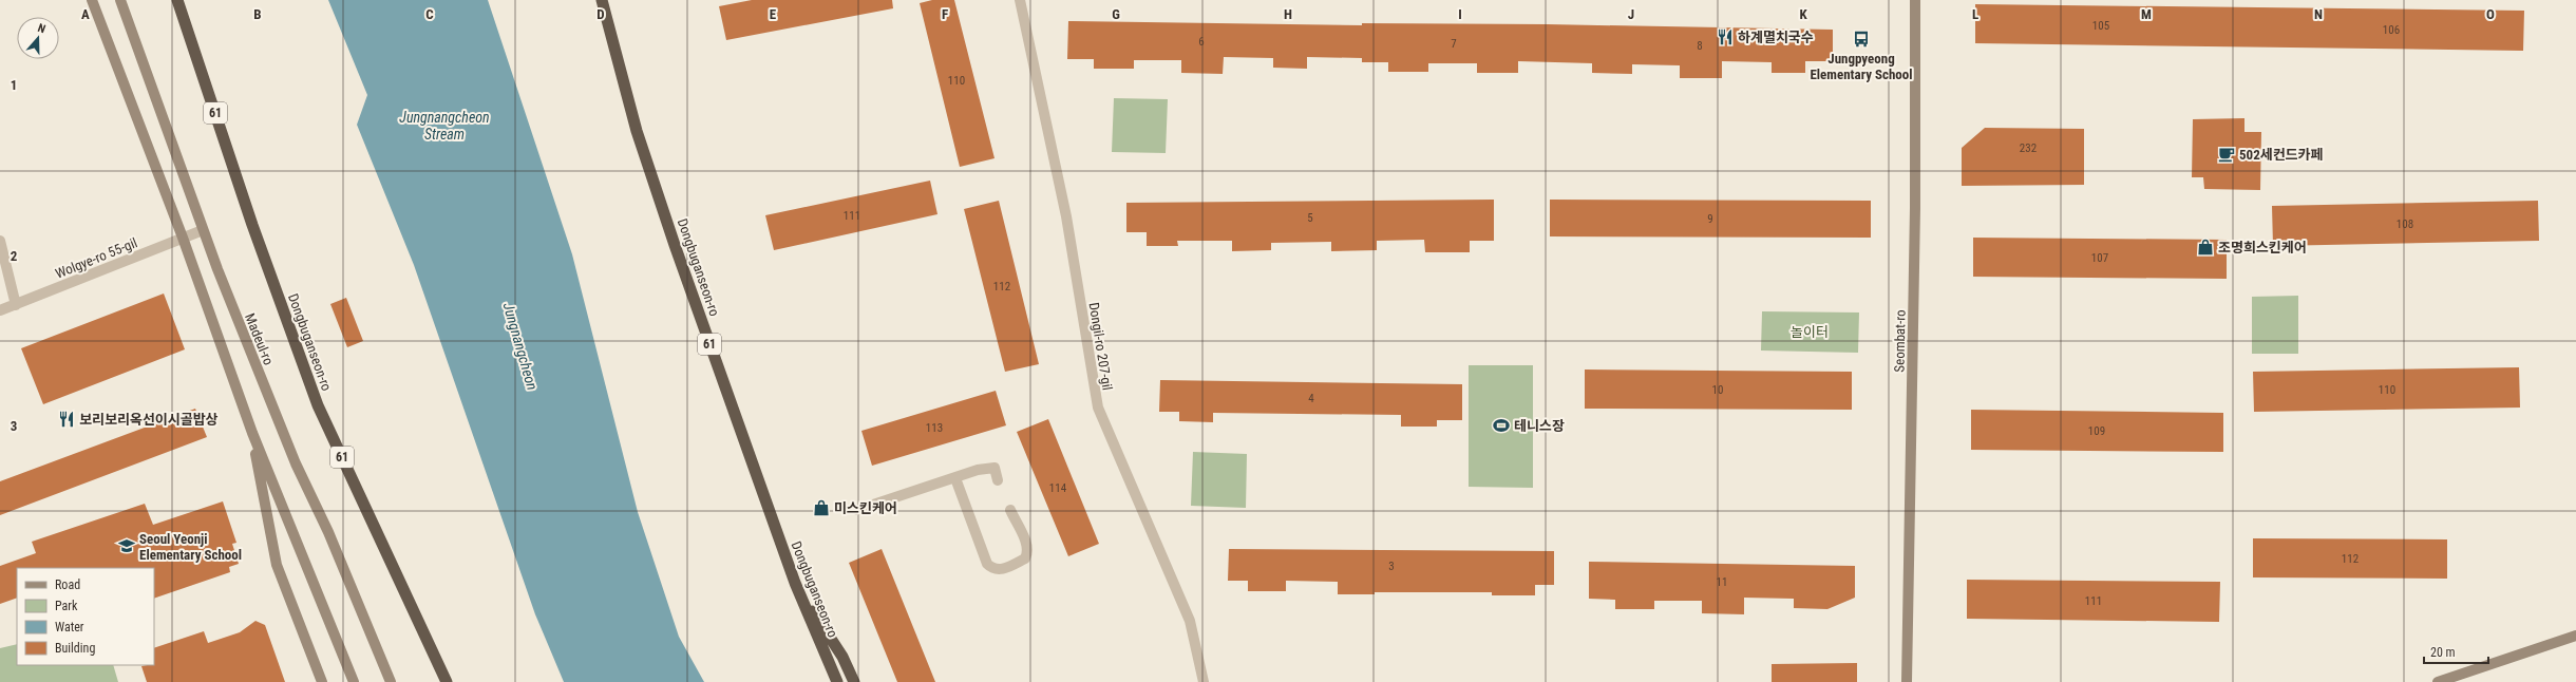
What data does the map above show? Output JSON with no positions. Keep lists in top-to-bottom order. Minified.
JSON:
{"streets":{"highway":["61","Dongbuganseon-ro"],"main road":["Madeul-ro","Seombat-ro"],"street":["Wolgye-ro 55-gil","Dongil-ro 207-gil"]},"crossings":[["Wolgye-ro 55-gil","Madeul-ro"]],"water":["Jungnangcheon Stream","Jungnangcheon"],"parks":["놀이터"],"places":{"restaurant":["하계멸치국수","보리보리옥선이시골밥상"],"bus stop":["Jungpyeong Elementary School"],"cafe":["502세컨드카페"],"shop":["조명희스킨케어","미스킨케어"],"sports":["테니스장"],"school or university":["Seoul Yeonji Elementary School"]},"house_numbers":["105","106","6","7","8","110","232","111","5","9","108","107","112","10","110","4","113","109","114","112","3","11","111"],"legend":["Road","Park","Water","Building"],"scale_bar":"20 m","north":"top","grid":{"columns":["A","B","C","D","E","F","G","H","I","J","K","L","M","N","O"],"rows":["1","2","3"]}}
